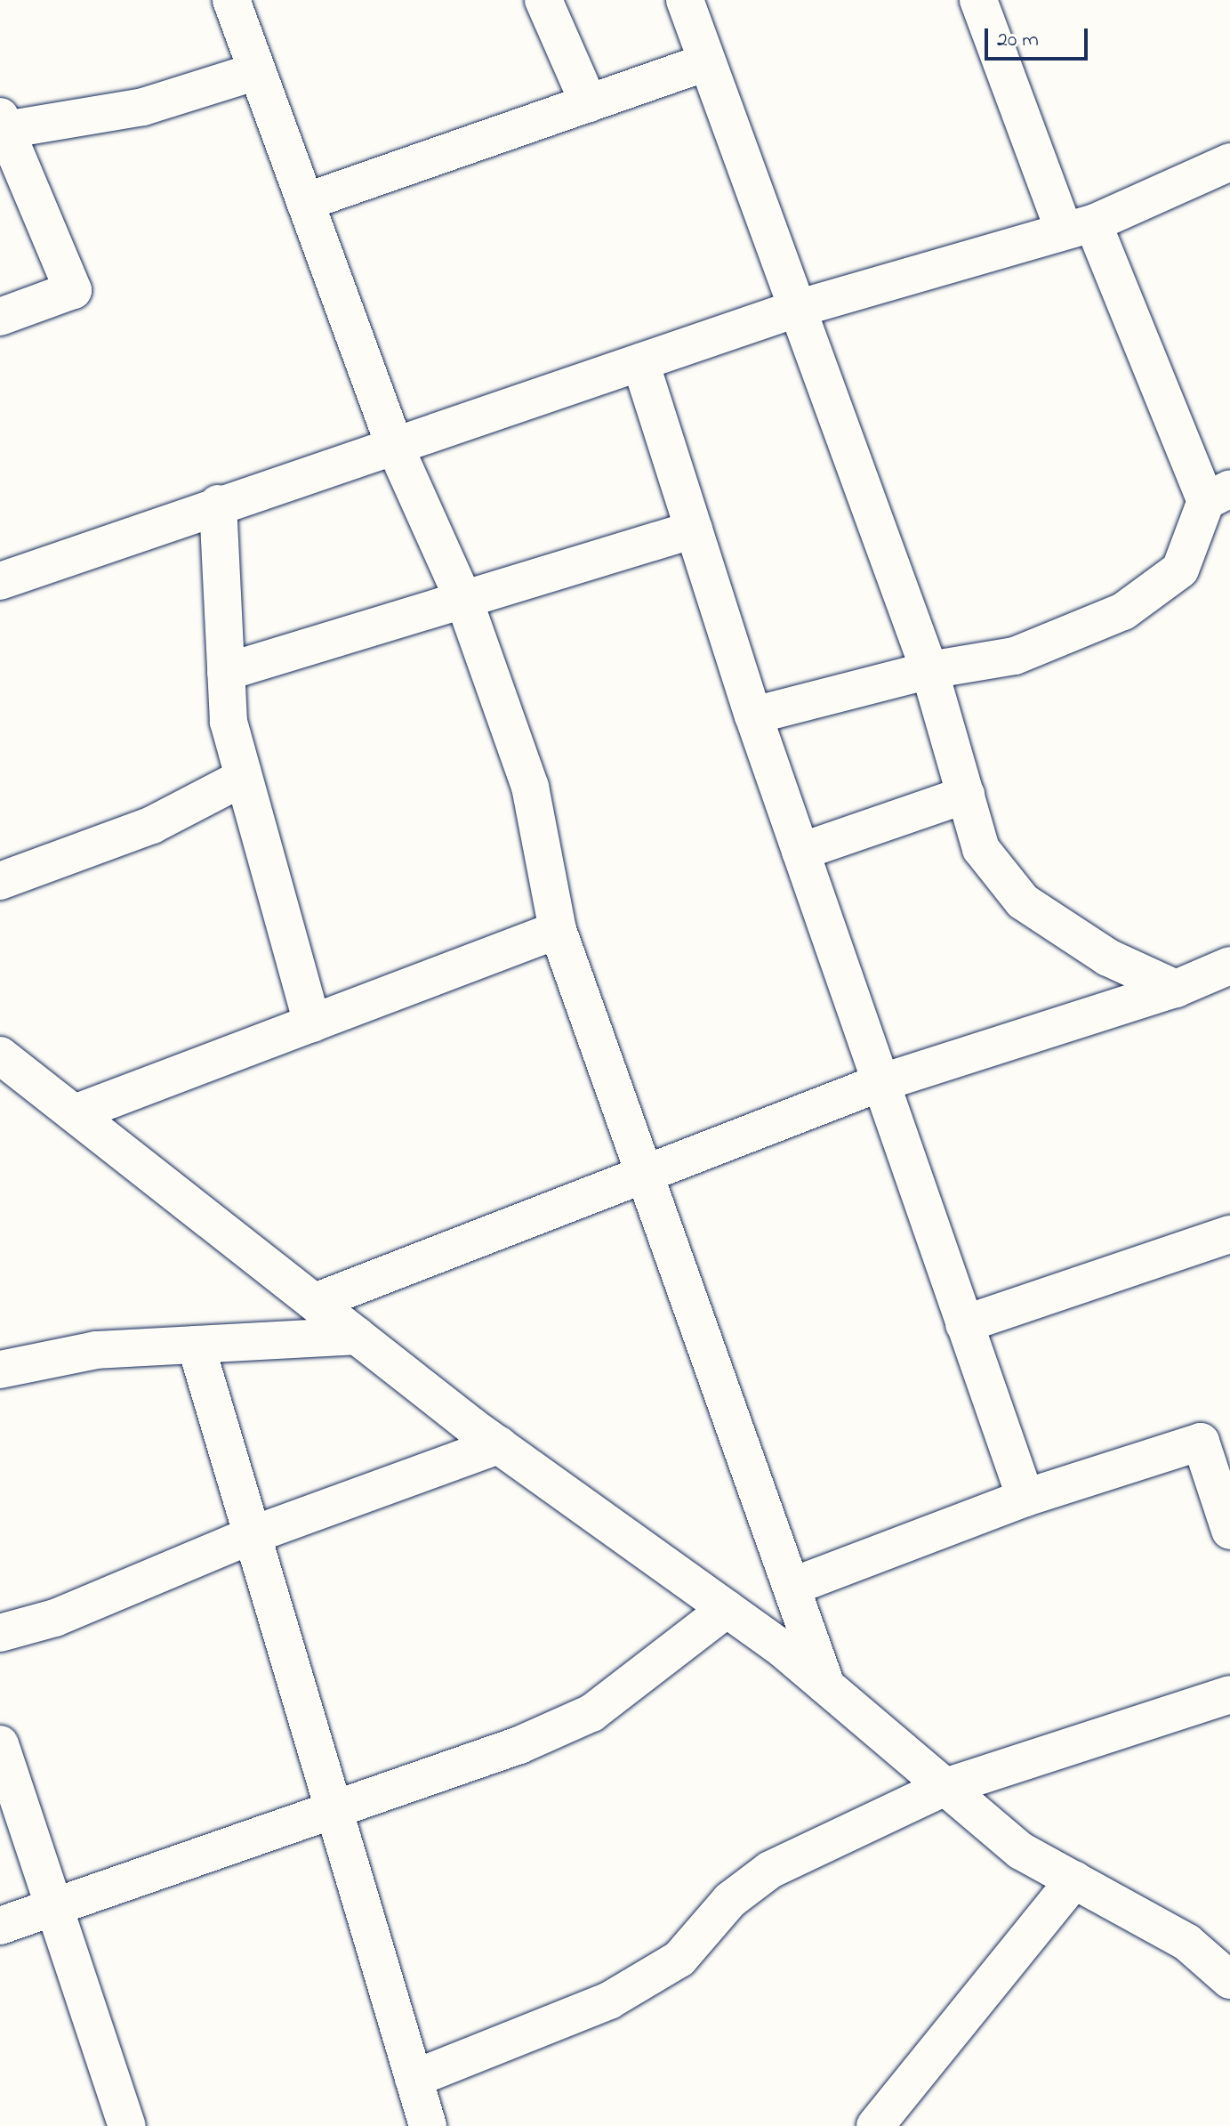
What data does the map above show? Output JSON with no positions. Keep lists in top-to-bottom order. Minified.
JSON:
{"scale_bar":"20 m"}
